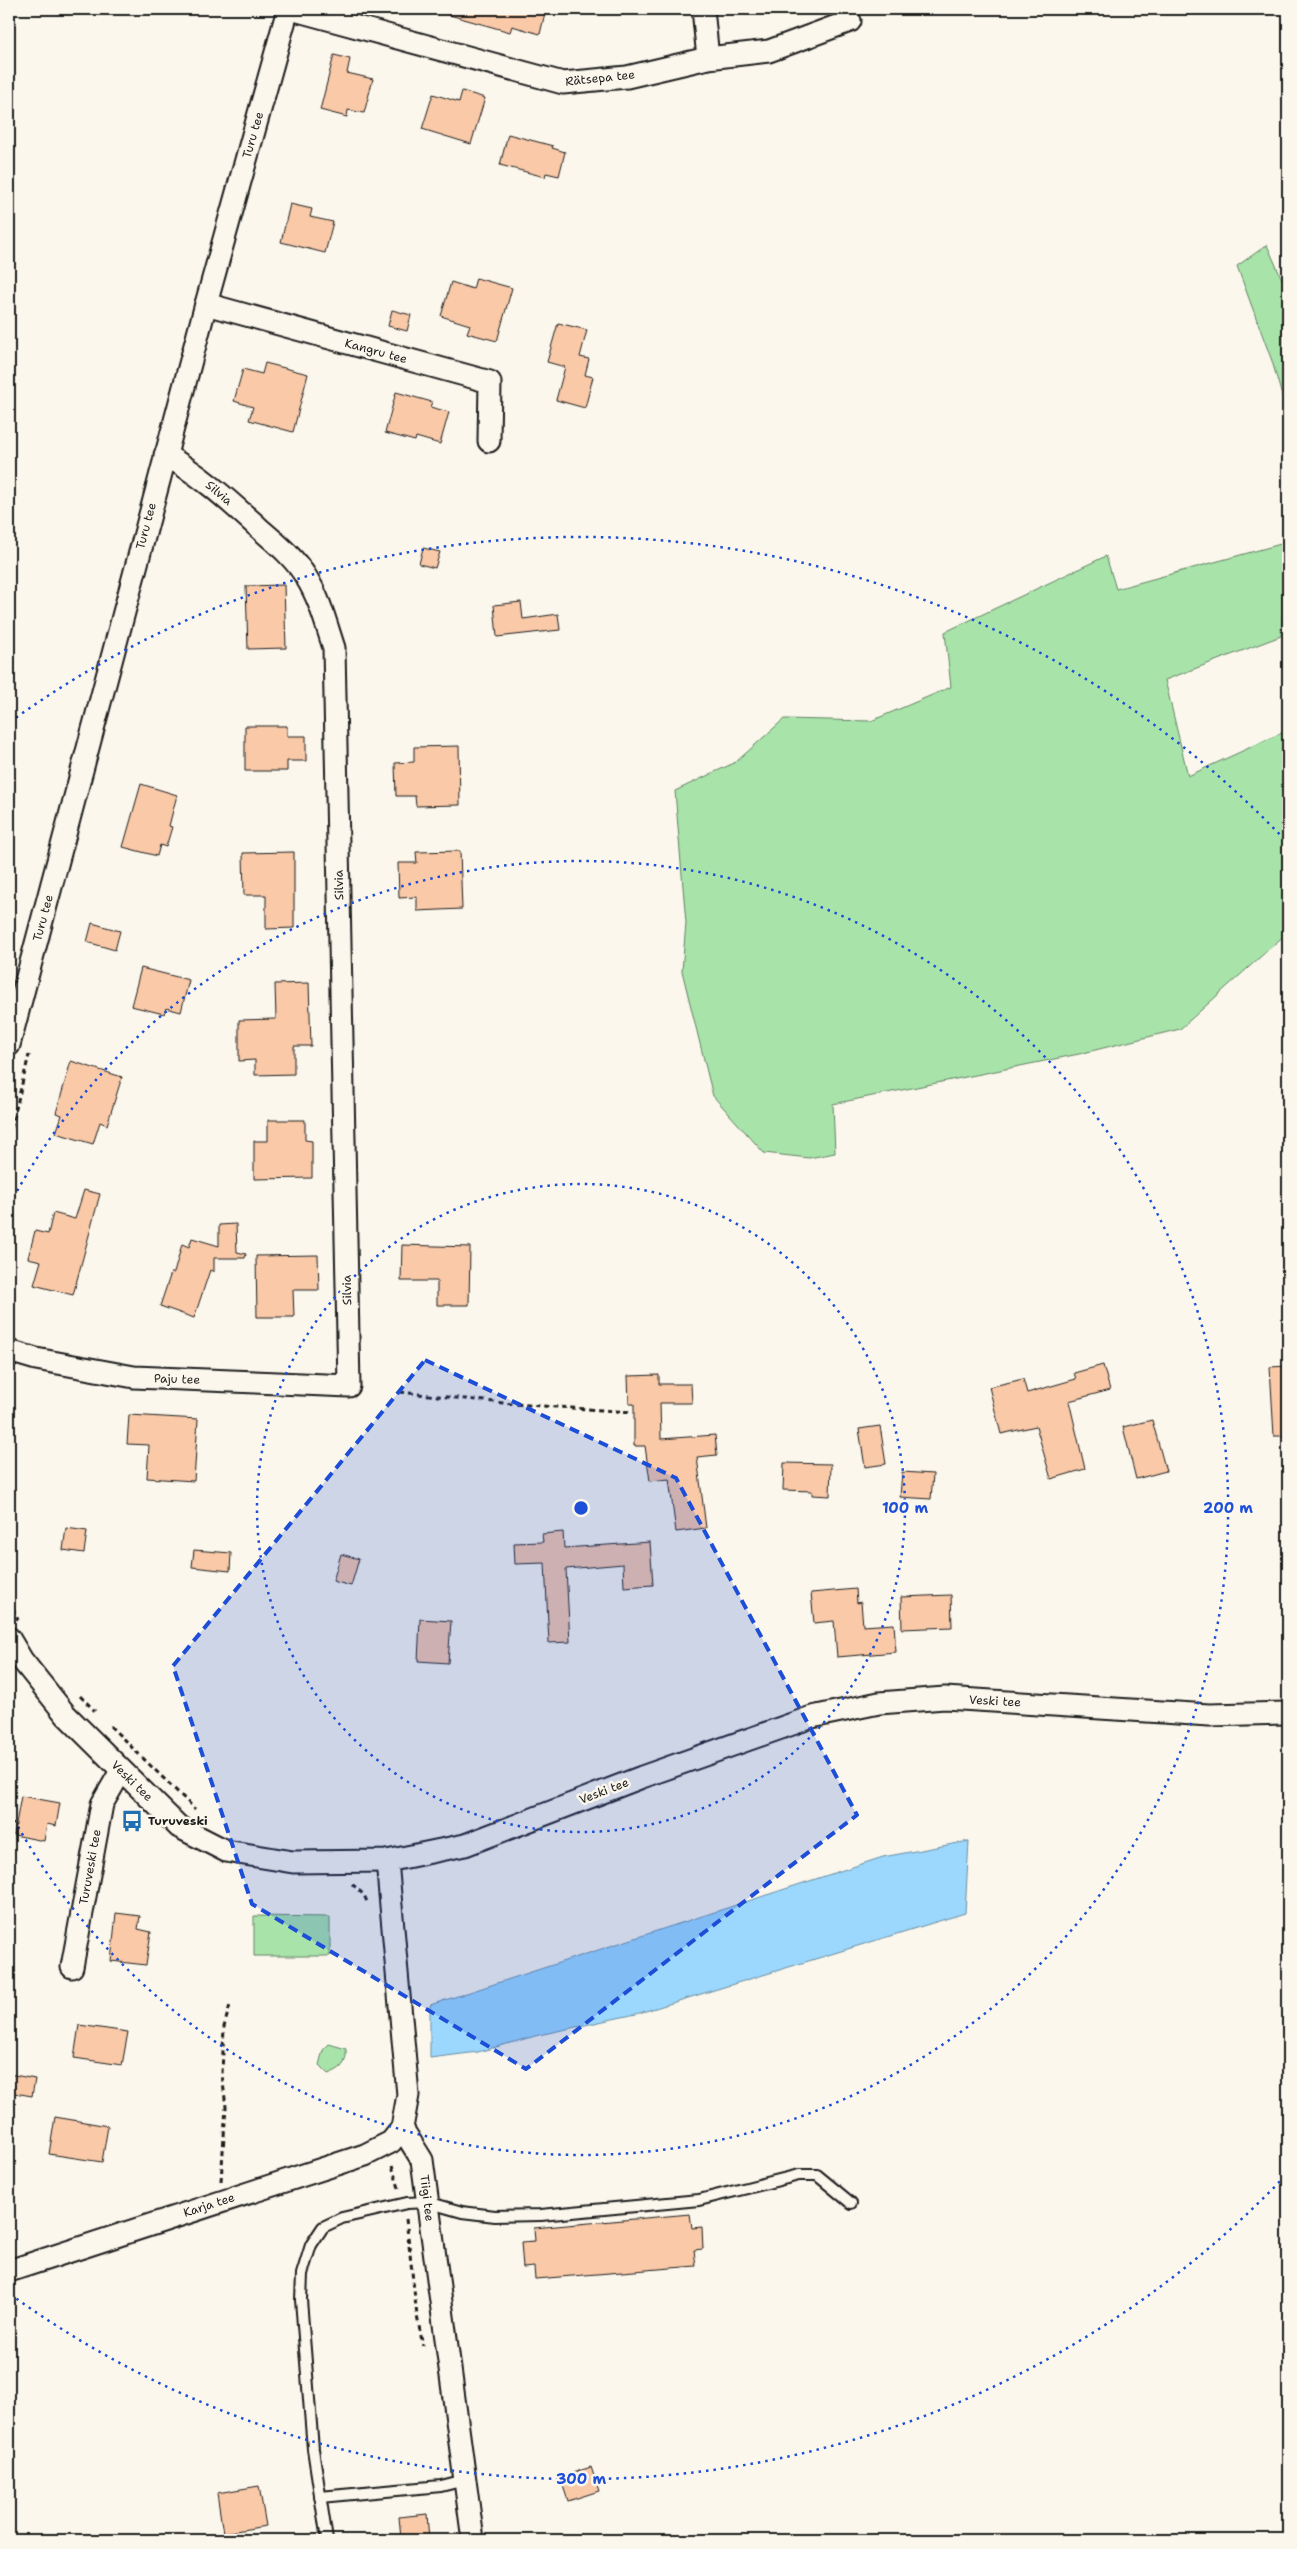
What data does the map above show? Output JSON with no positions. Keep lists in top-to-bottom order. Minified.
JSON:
{"streets":{"street":["Rätsepa tee","Turu tee","Kangru tee","Silvia","Paju tee","Veski tee","Turuveski tee","Tiigi tee","Karja tee"]},"crossings":[["Rätsepa tee","Turu tee"],["Turu tee","Kangru tee"],["Turu tee","Silvia"],["Silvia","Paju tee"],["Veski tee","Turuveski tee"],["Tiigi tee","Karja tee"]],"places":{"bus stop":["Turuveski"]},"rings":["100 m","200 m","300 m"]}
